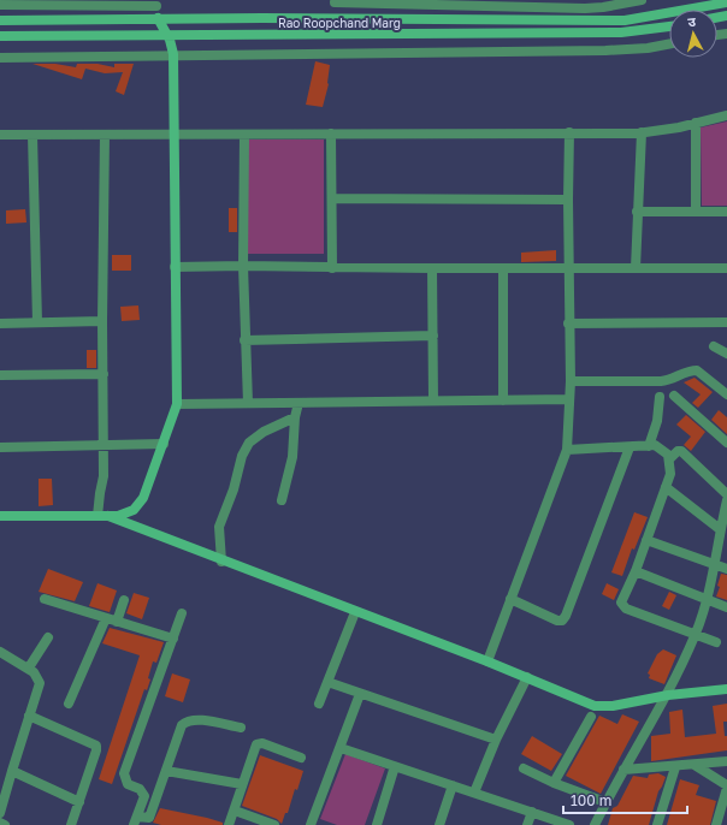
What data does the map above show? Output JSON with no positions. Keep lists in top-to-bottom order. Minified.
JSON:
{"streets":{"main road":["Rao Roopchand Marg"]},"scale_bar":"100 m","north":"top"}
